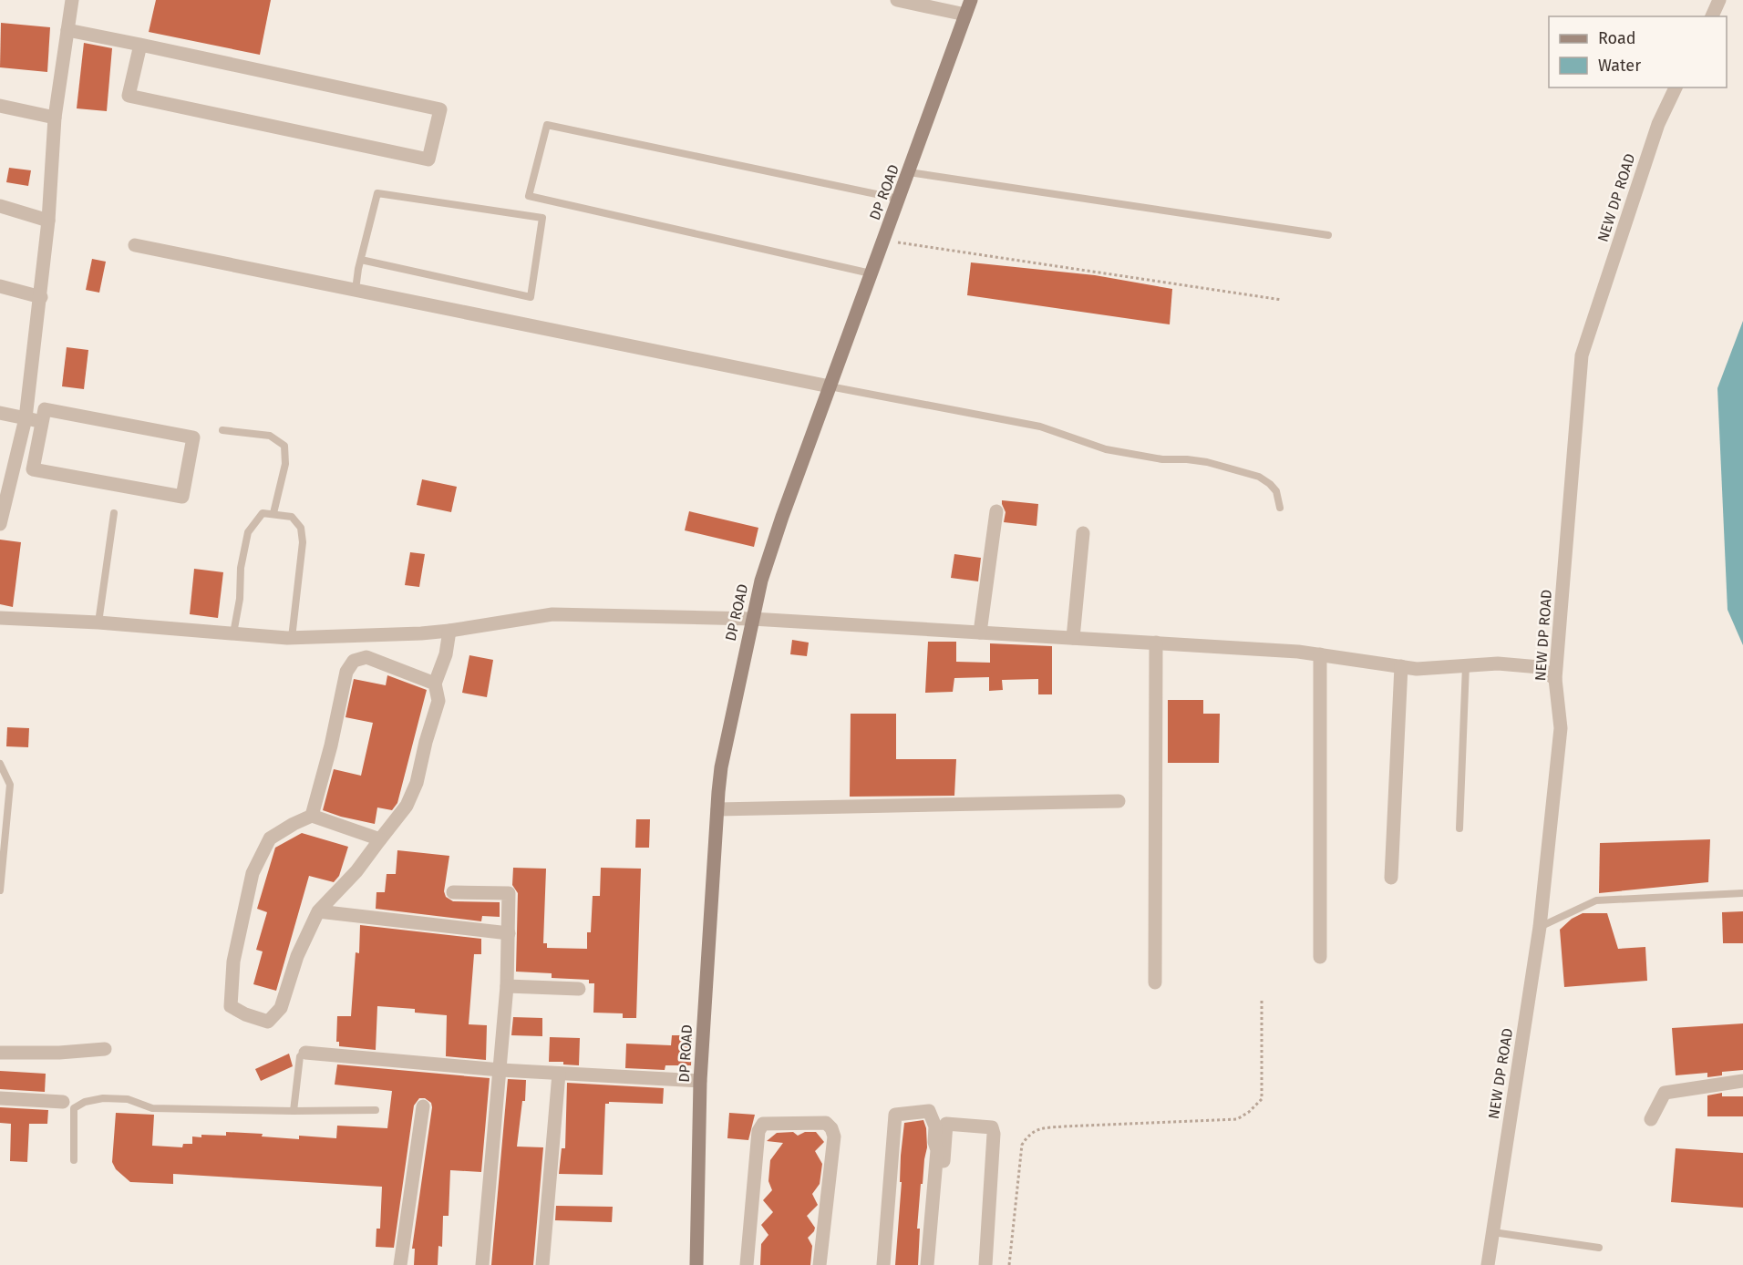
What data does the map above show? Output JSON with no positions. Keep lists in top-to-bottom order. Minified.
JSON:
{"streets":{"street":["DP ROAD","NEW DP ROAD"]},"legend":["Road","Water"]}
